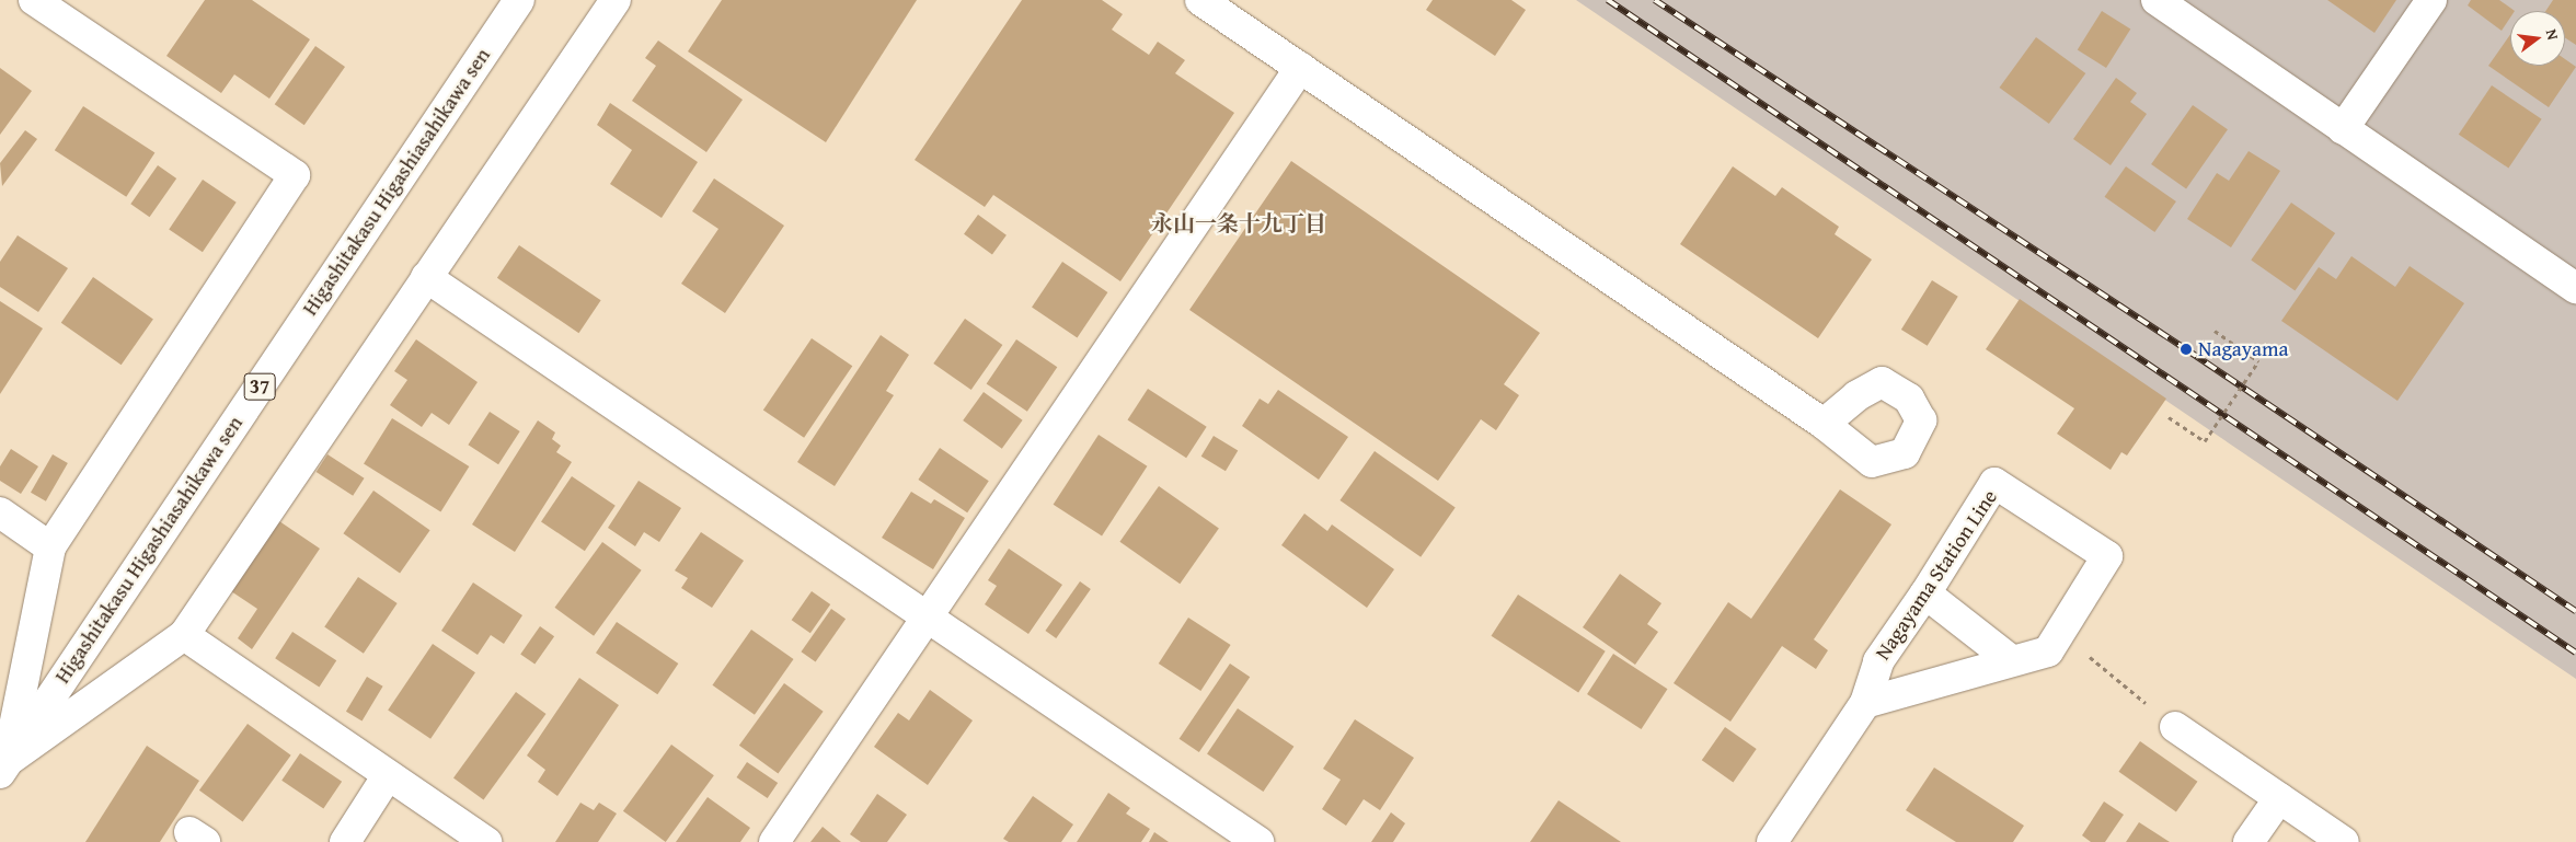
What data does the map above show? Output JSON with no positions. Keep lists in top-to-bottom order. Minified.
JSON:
{"streets":{"street":["Higashitakasu Higashiasahikawa sen","37","Nagayama Station Line"]},"districts":["永山一条十九丁目"],"places":["Nagayama"],"north":"right"}
